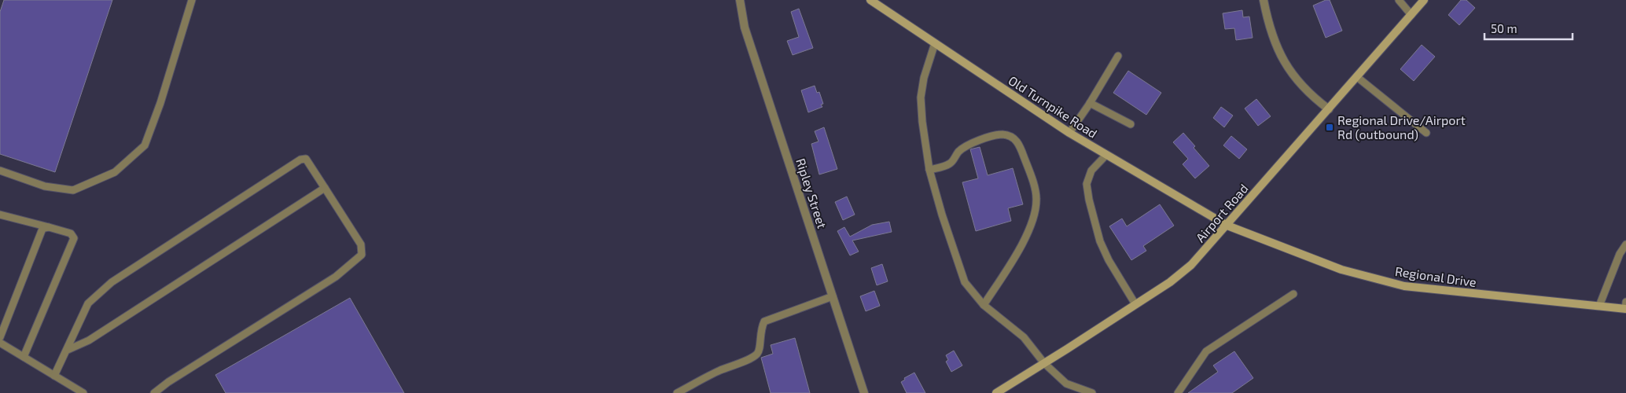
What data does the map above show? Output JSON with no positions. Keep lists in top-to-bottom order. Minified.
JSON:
{"streets":{"street":["Old Turnpike Road","Ripley Street","Airport Road","Regional Drive"]},"crossings":[["Old Turnpike Road","Airport Road"],["Old Turnpike Road","Regional Drive"],["Airport Road","Regional Drive"]],"places":{"transit":["Regional Drive/Airport Rd (outbound)"]},"scale_bar":"50 m"}
